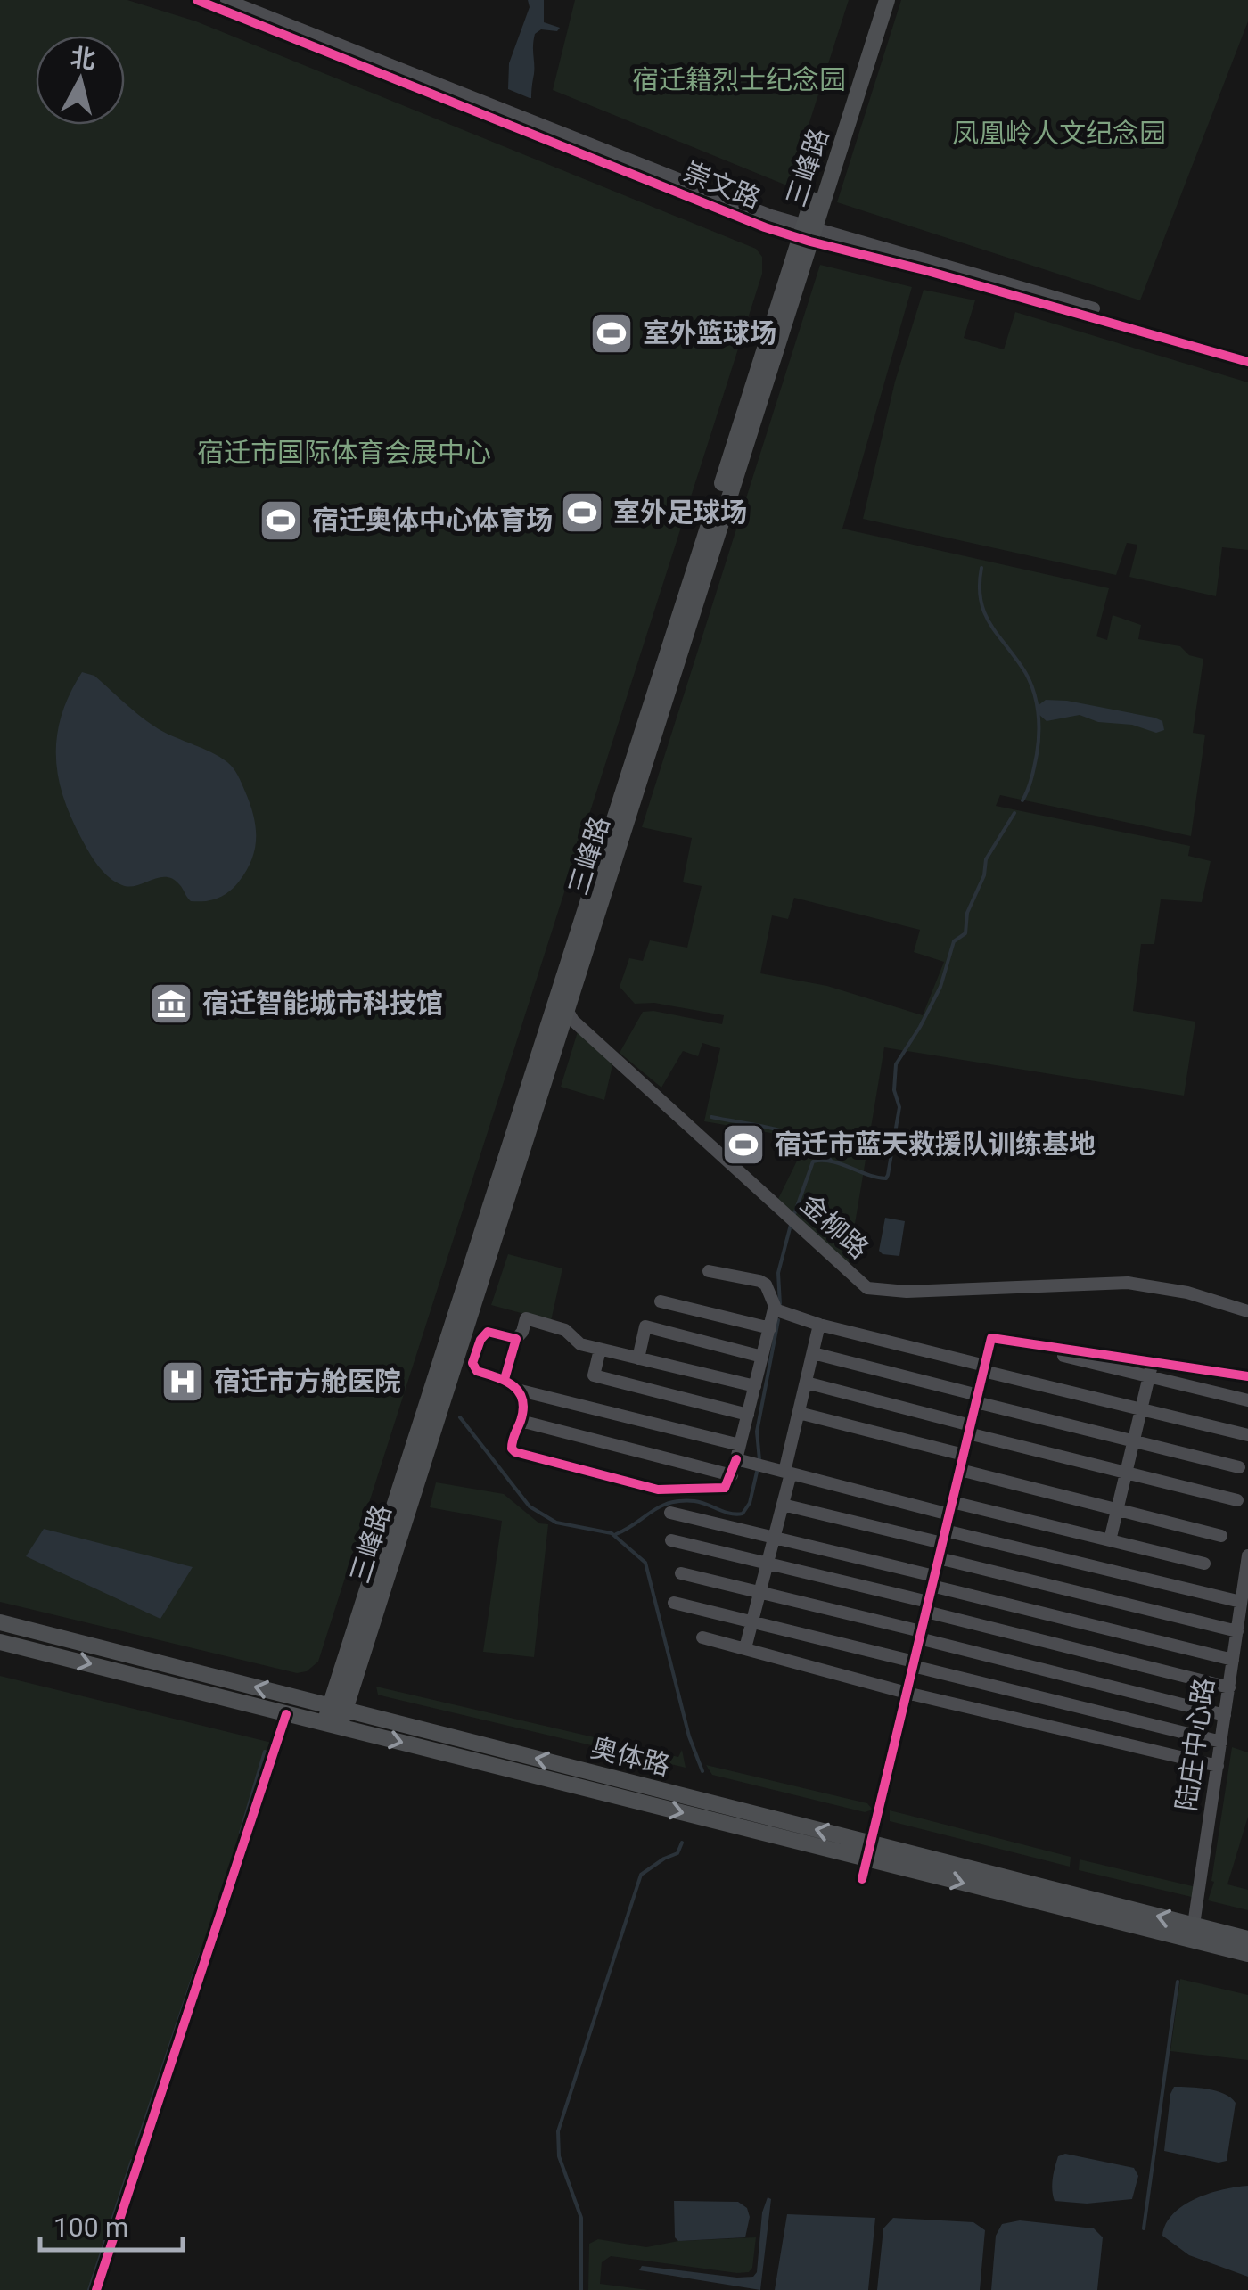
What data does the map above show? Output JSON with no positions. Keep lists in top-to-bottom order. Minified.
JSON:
{"streets":{"main road":["三峰路","奥体路"],"street":["崇文路","金柳路","陆庄中心路"]},"crossings":[["三峰路","崇文路"],["三峰路","金柳路"],["三峰路","奥体路"],["陆庄中心路","奥体路"]],"parks":["宿迁籍烈士纪念园","凤凰岭人文纪念园","宿迁市国际体育会展中心"],"places":{"sports":["室外篮球场","室外足球场","宿迁奥体中心体育场","宿迁市蓝天救援队训练基地"],"museum":["宿迁智能城市科技馆"],"hospital":["宿迁市方舱医院"]},"scale_bar":"100 m","north":"top"}
